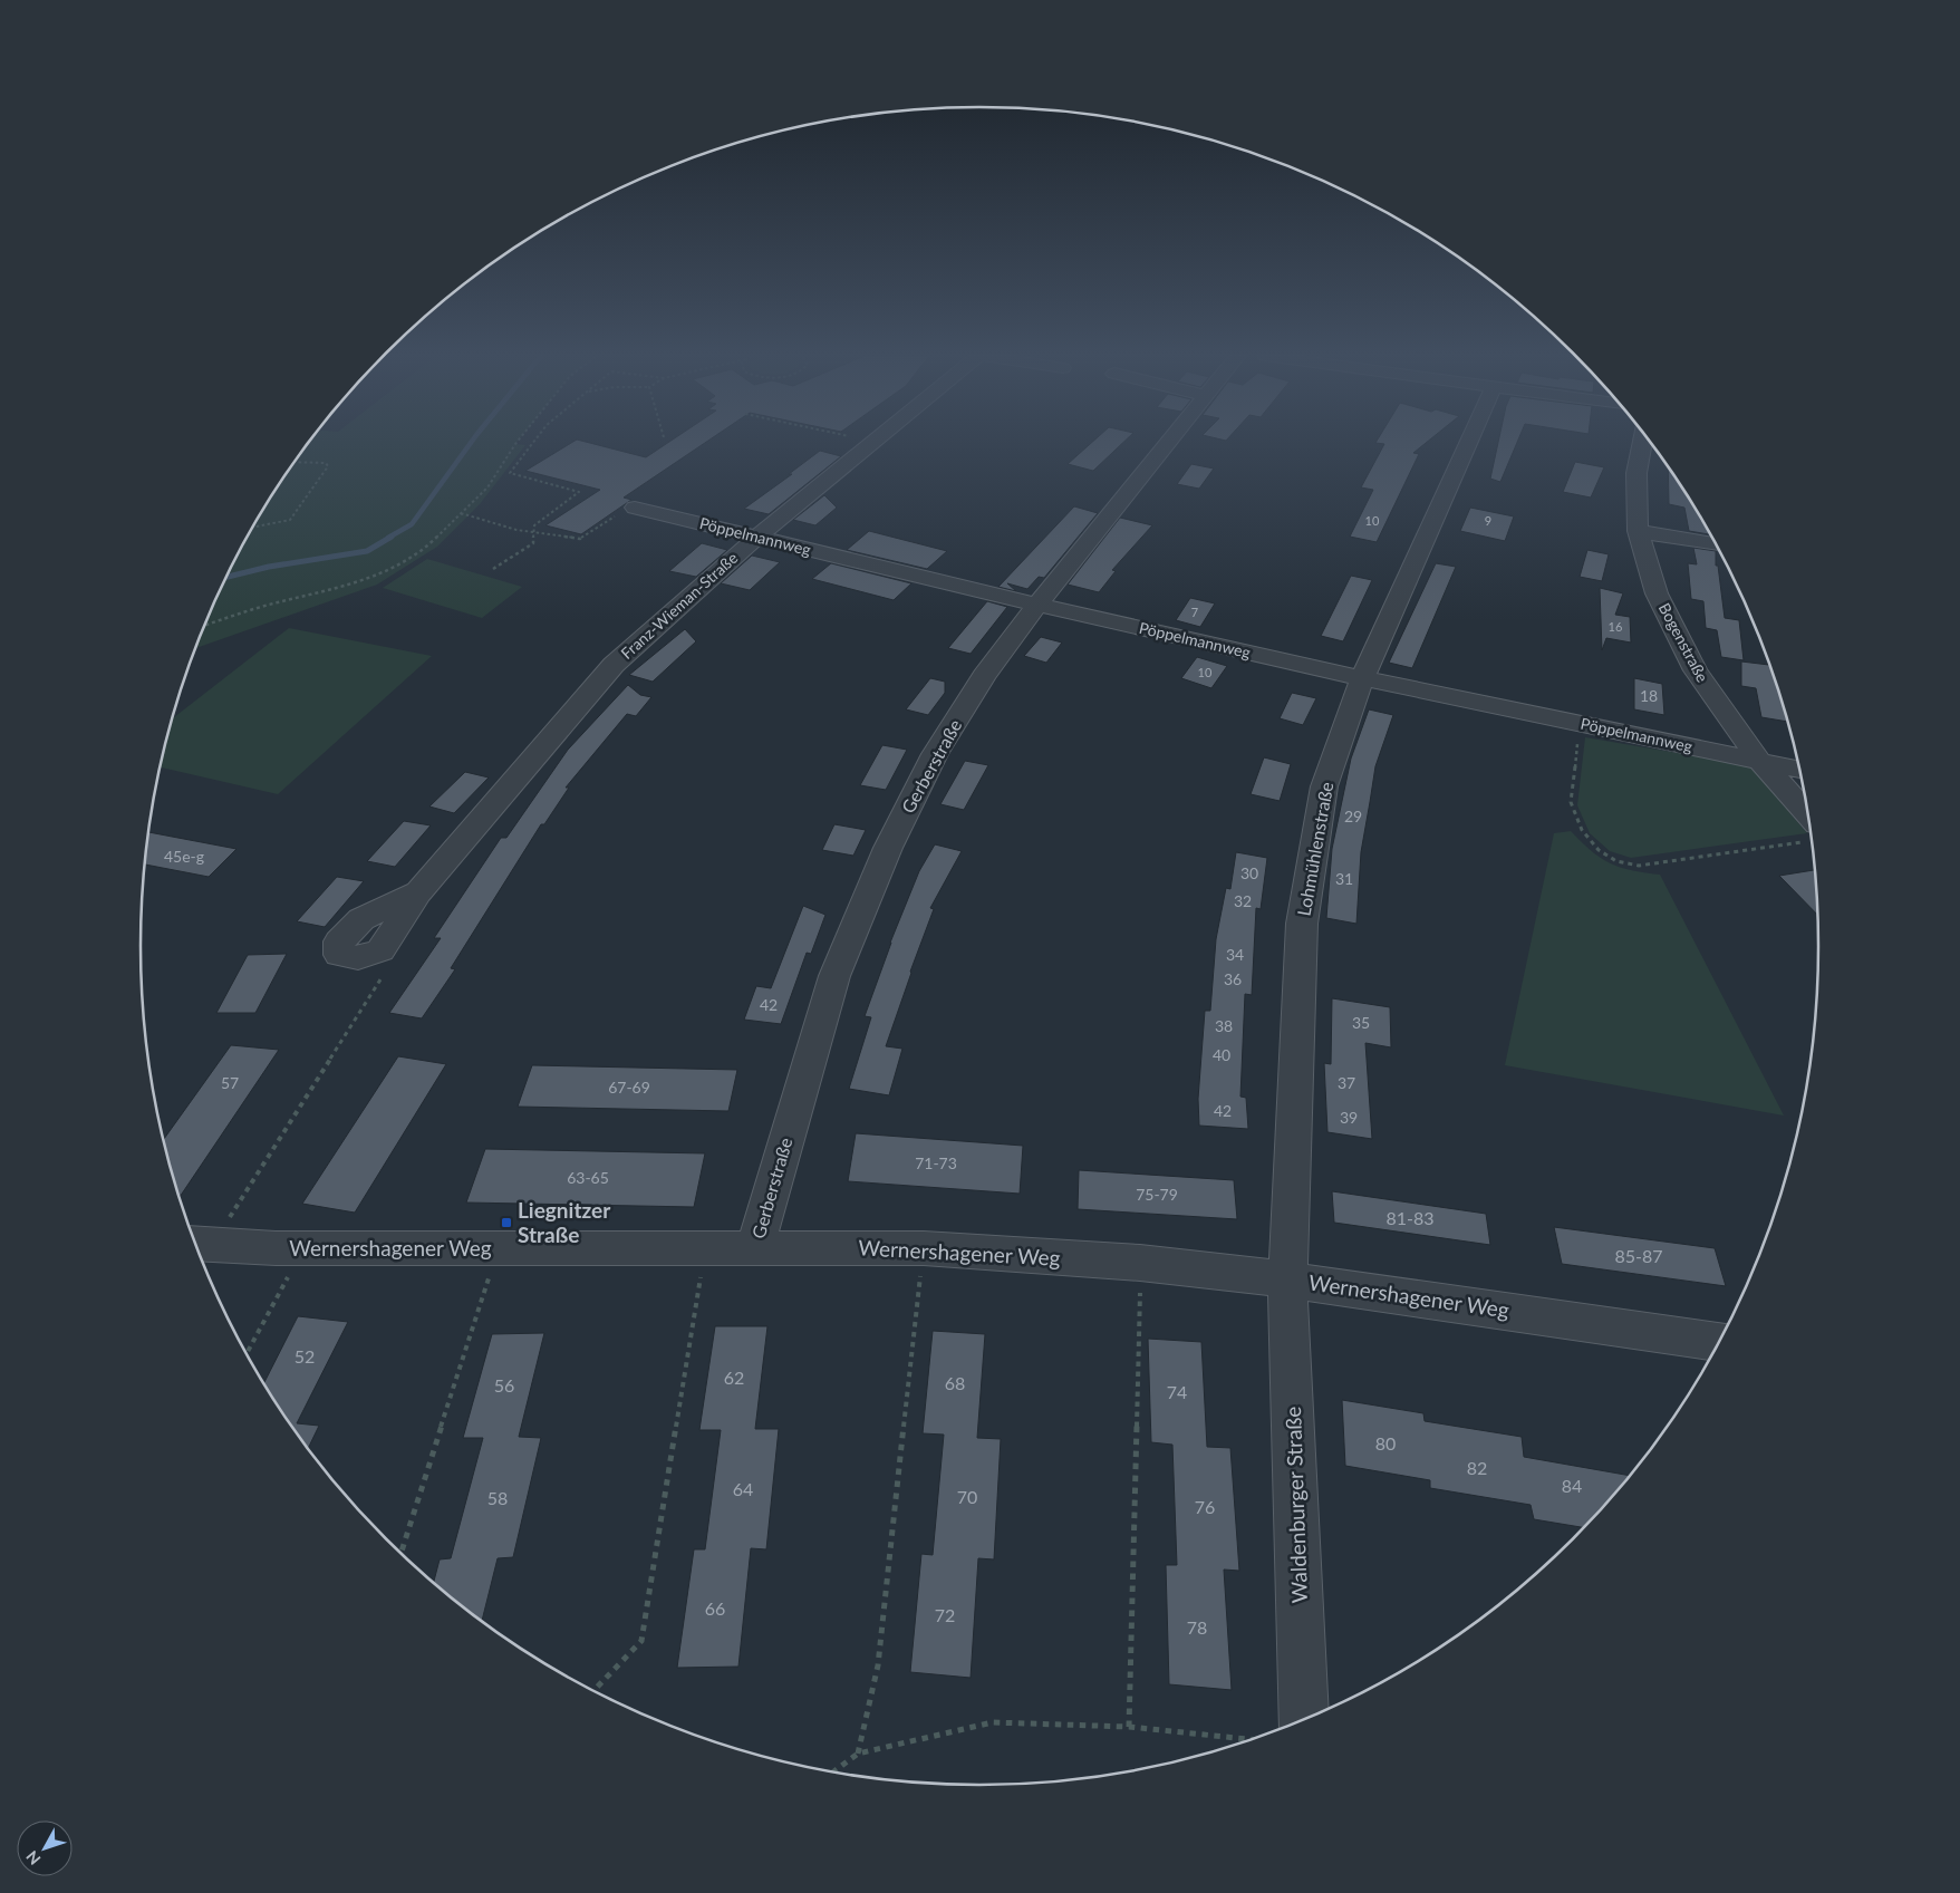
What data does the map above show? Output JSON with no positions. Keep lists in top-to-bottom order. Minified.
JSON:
{"streets":{"street":["Pöppelmannweg","Franz-Wieman-Straße","Bogenstraße","Gerberstraße","Lohmühlenstraße","Wernershagener Weg","Waldenburger Straße"]},"crossings":[["Pöppelmannweg","Franz-Wieman-Straße"],["Pöppelmannweg","Bogenstraße"],["Pöppelmannweg","Gerberstraße"],["Pöppelmannweg","Lohmühlenstraße"],["Gerberstraße","Wernershagener Weg"],["Lohmühlenstraße","Wernershagener Weg"],["Lohmühlenstraße","Waldenburger Straße"],["Wernershagener Weg","Waldenburger Straße"]],"places":{"transit":["Liegnitzer Straße"]},"house_numbers":["10","9","7","16","10","18","29","45e-g","30","31","32","34","36","42","35","38","40","57","37","67-69","42","39","71-73","63-65","75-79","81-83","85-87","52","62","68","56","74","80","82","84","64","70","58","76","66","72","78"],"north":"bottom left"}
